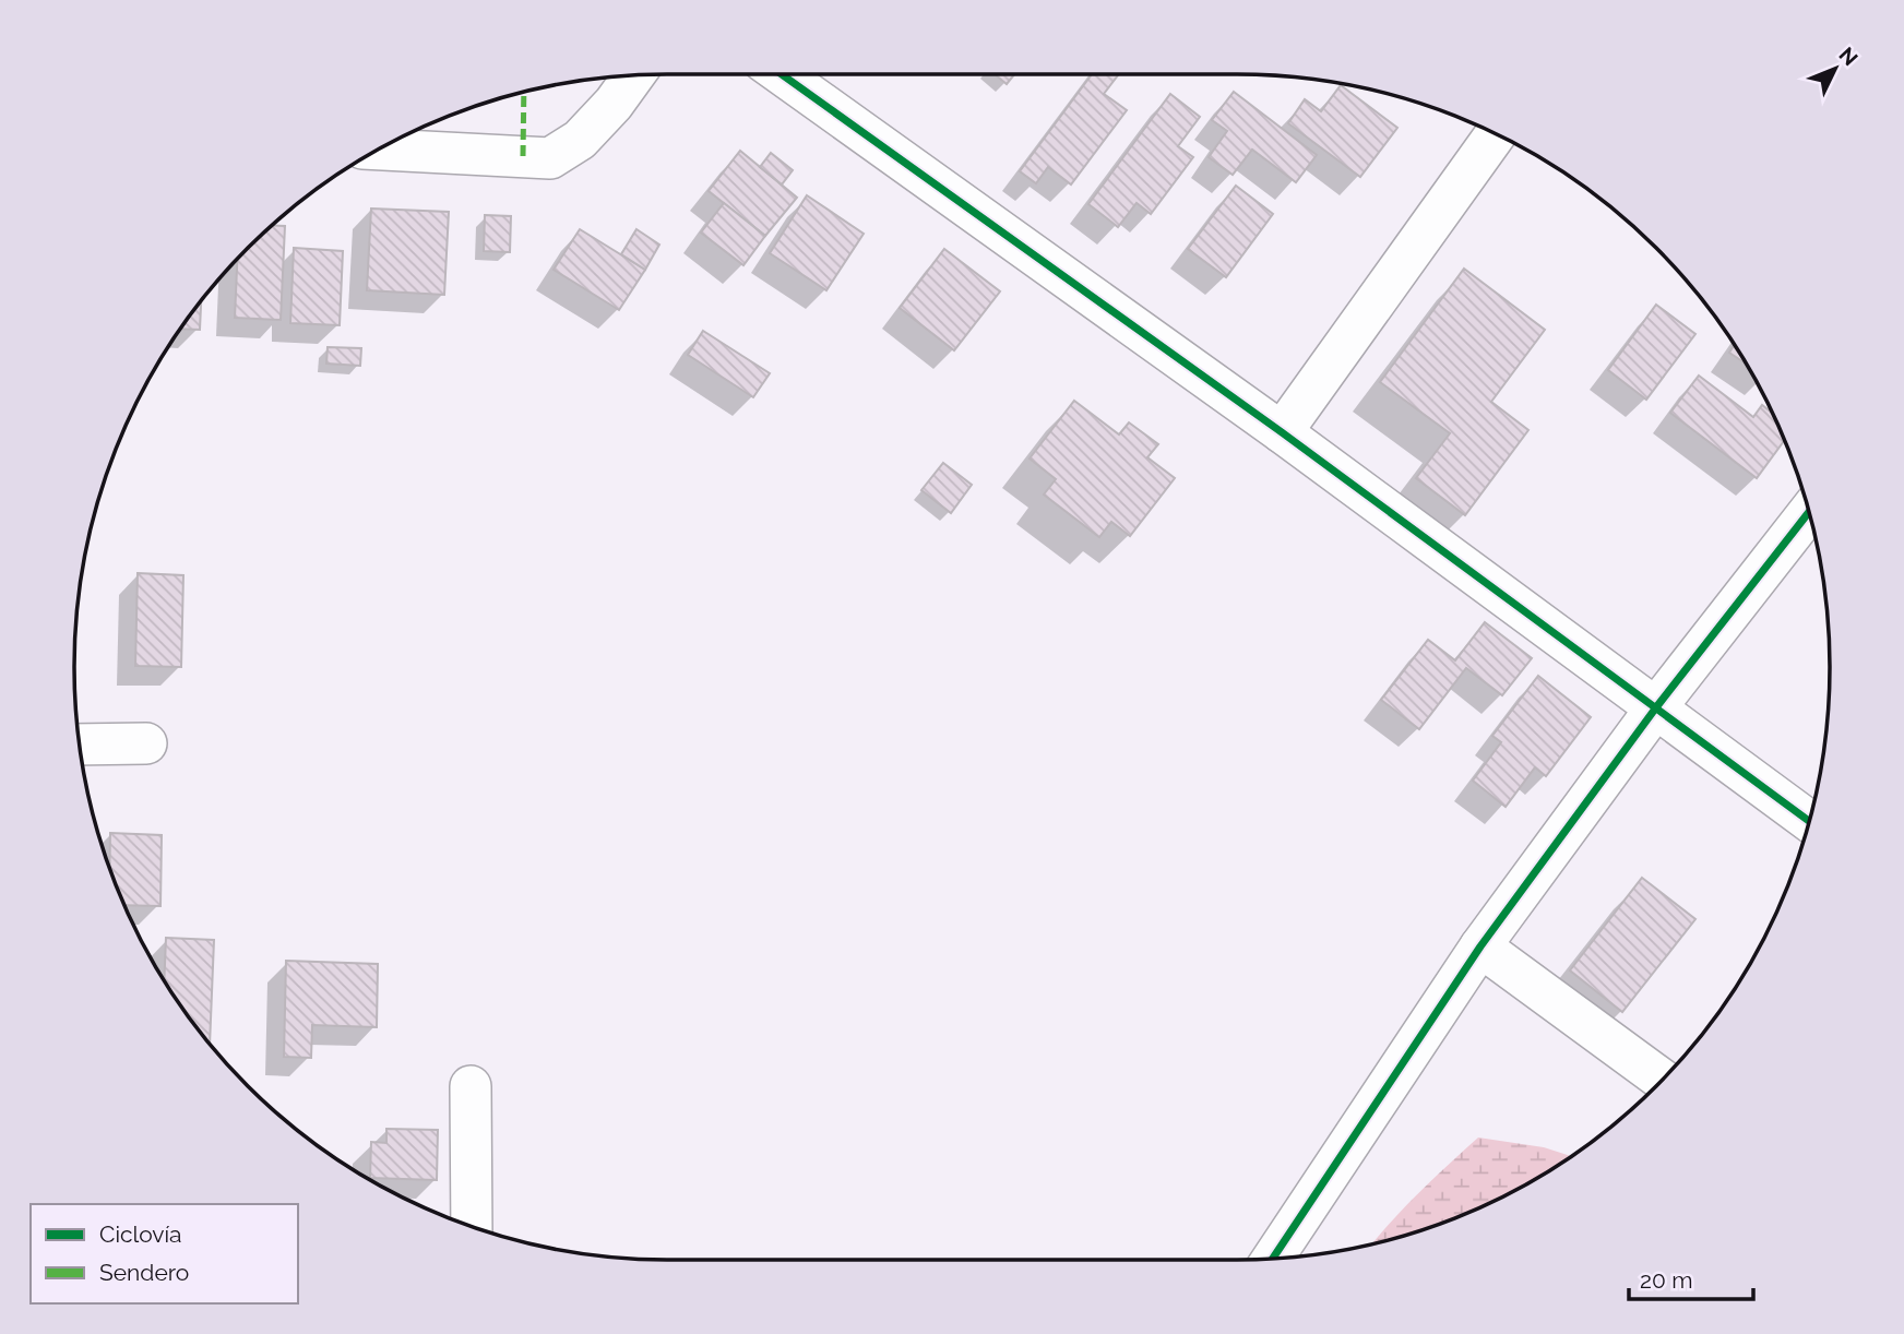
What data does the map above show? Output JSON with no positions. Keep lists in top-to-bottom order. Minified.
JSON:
{"legend":["Ciclovía","Sendero"],"scale_bar":"20 m","north":"top right"}
